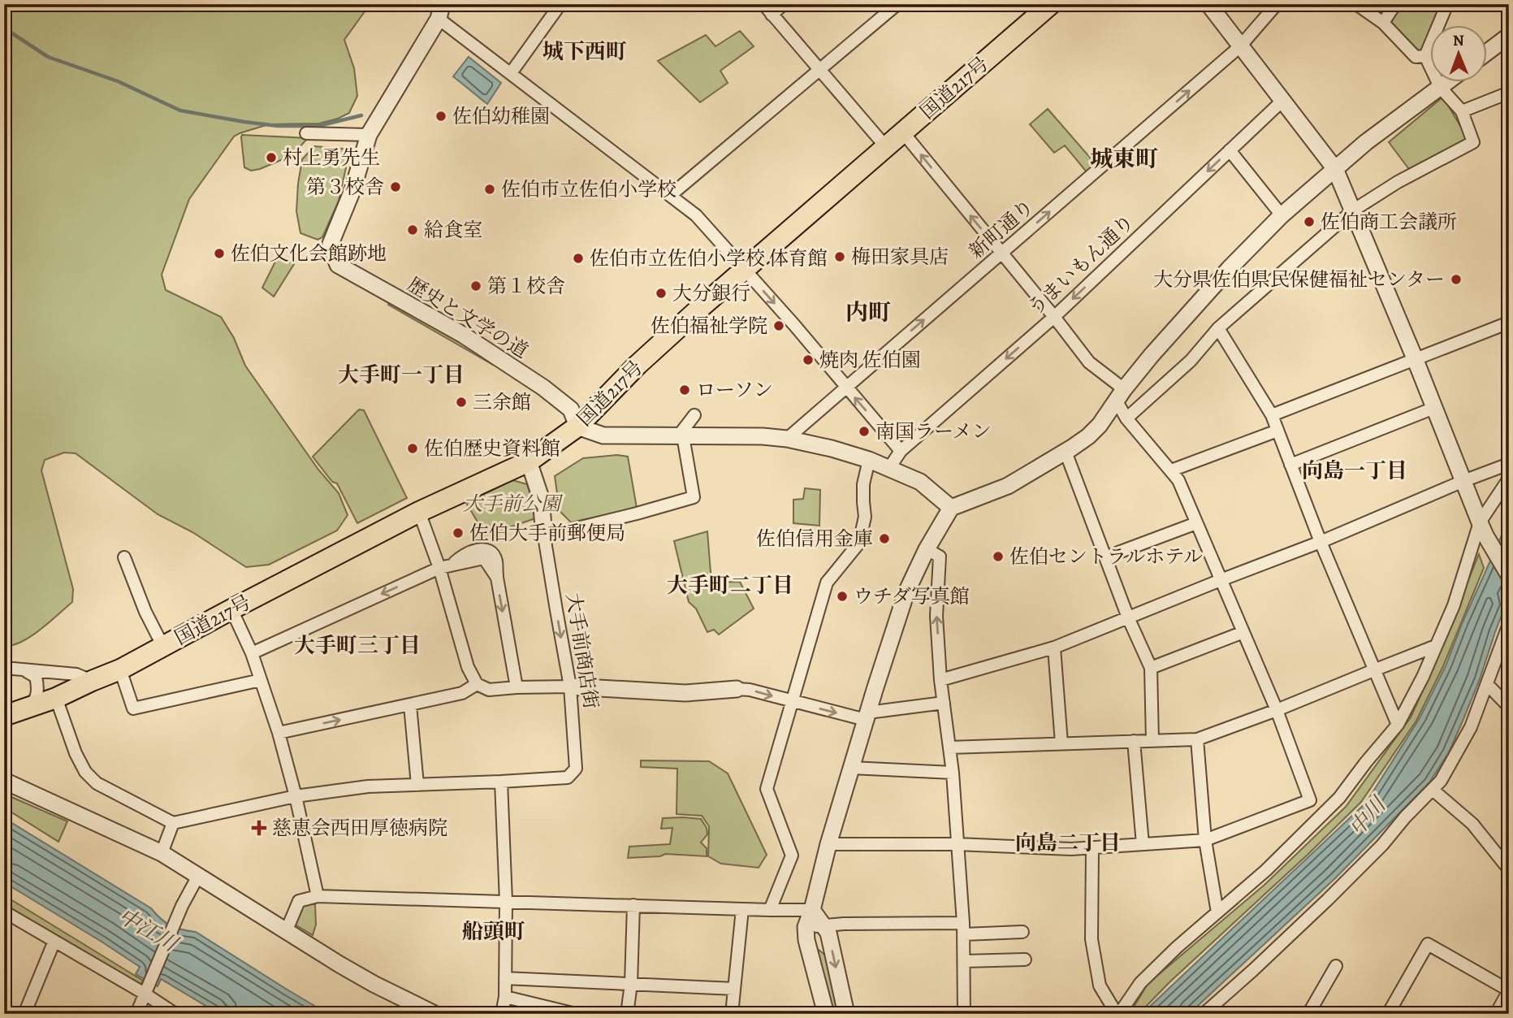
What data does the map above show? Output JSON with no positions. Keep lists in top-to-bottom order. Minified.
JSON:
{"streets":{"highway":["国道217号"],"street":["新町通り","うまいもん通り","歴史と文学の道","大手前商店街"]},"crossings":[["国道217号","歴史と文学の道"],["国道217号","大手前商店街"]],"one_way":["新町通り"],"districts":["城下西町","城東町","内町","大手町一丁目","向島一丁目","大手町二丁目","大手町三丁目","向島二丁目","船頭町"],"water":["中川","中江川"],"parks":["大手前公園"],"places":{"other":["佐伯幼稚園","村上勇先生","第３校舎","佐伯市立佐伯小学校","佐伯商工会議所","給食室","佐伯文化会館跡地","梅田家具店","佐伯市立佐伯小学校 体育館","大分県佐伯県民保健福祉センター","第１校舎","大分銀行","佐伯福祉学院","焼肉 佐伯園","ローソン","三余館","南国ラーメン","佐伯歴史資料館","佐伯大手前郵便局","佐伯信用金庫","佐伯セントラルホテル","ウチダ写真館"],"health":["慈恵会西田厚徳病院"]},"north":"top"}
